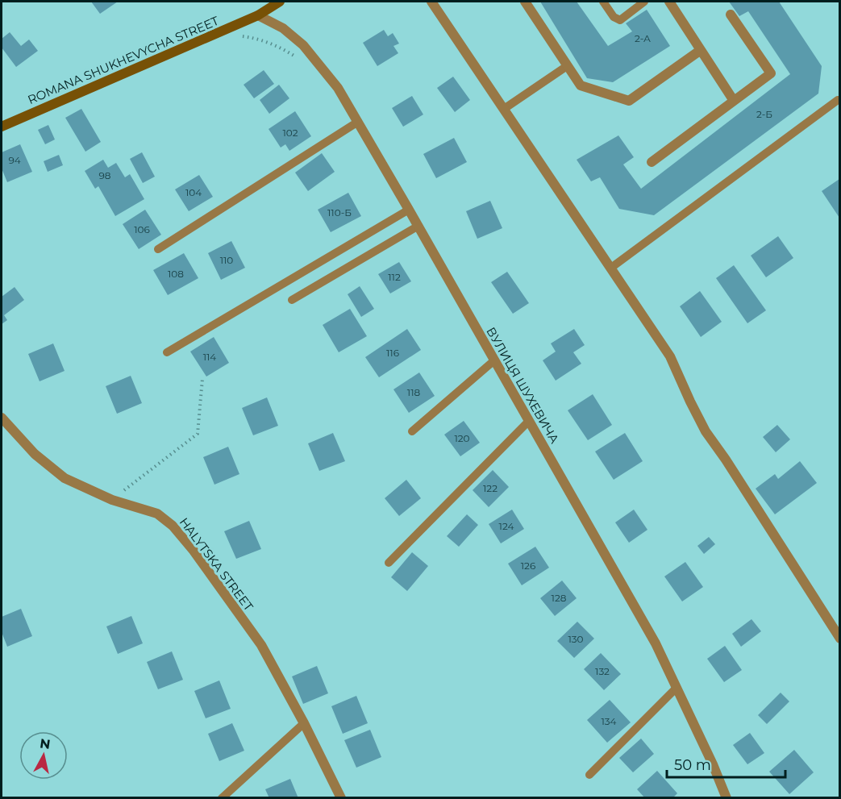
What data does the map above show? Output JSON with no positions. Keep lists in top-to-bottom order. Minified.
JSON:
{"streets":{"main road":["ROMANA SHUKHEVYCHA STREET"],"street":["ВУЛИЦЯ ШУХЕВИЧА","HALYTSKA STREET"]},"crossings":[["ROMANA SHUKHEVYCHA STREET","ВУЛИЦЯ ШУХЕВИЧА"]],"house_numbers":["2-А","2-Б","102","94","98","104","110-Б","106","110","108","112","116","114","118","120","122","124","126","128","130","132","134"],"scale_bar":"50 m","north":"top"}
